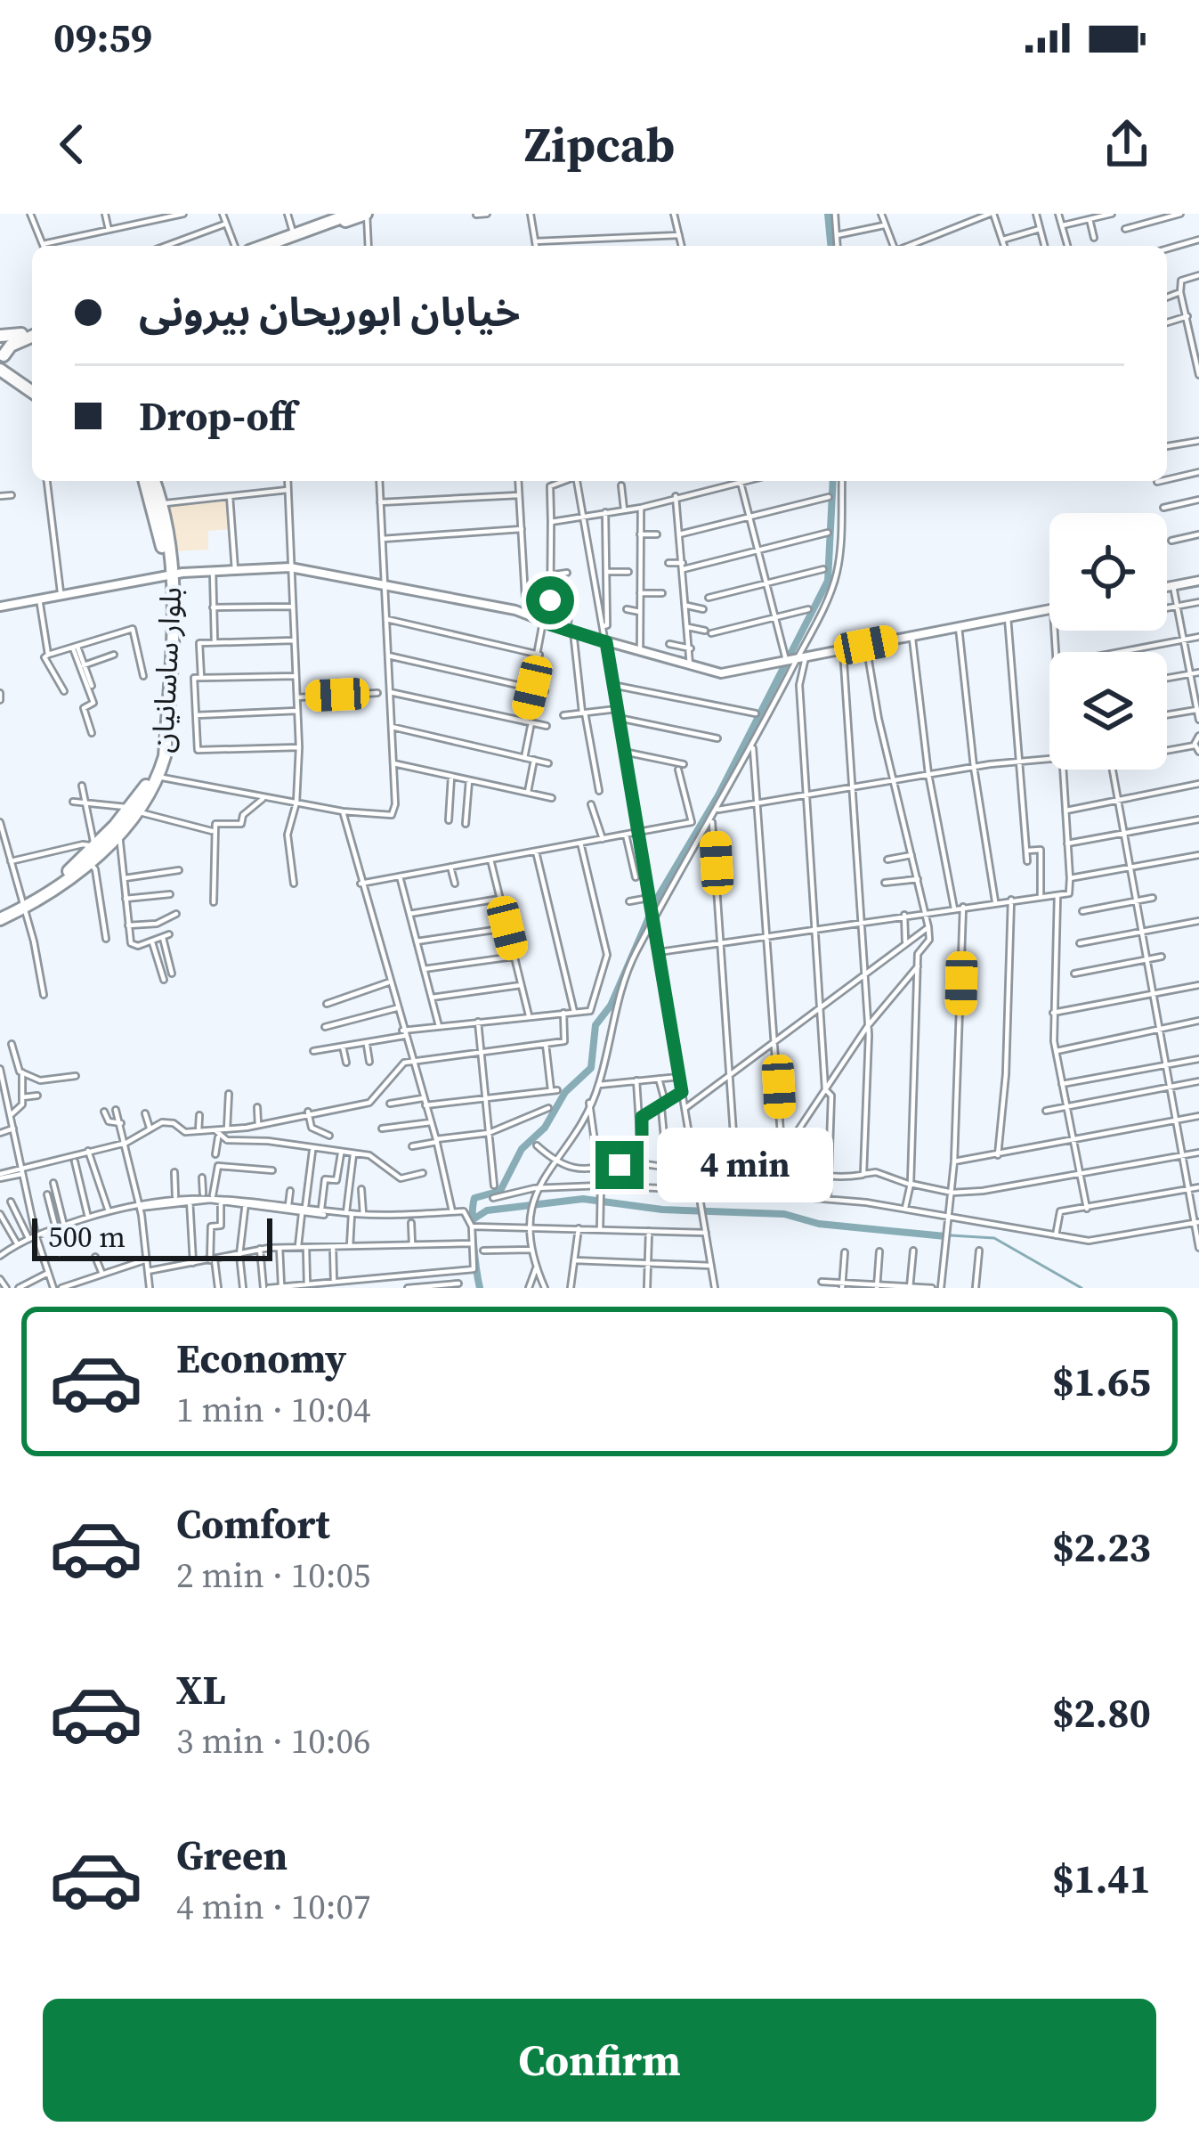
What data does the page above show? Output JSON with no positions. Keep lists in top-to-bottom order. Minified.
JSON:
{"streets":{"highway":["بلوار ساسانیان"]},"scale_bar":"500 m","page":{"status":"09:59","header":"Zipcab","banner":["خیابان ابوریحان بیرونی","Drop-off"],"bubble":"4 min","scale":"500 m","list":[{"name":"Economy","note":"1 min · 10:04","value":"$1.65"},{"name":"Comfort","note":"2 min · 10:05","value":"$2.23"},{"name":"XL","note":"3 min · 10:06","value":"$2.80"},{"name":"Green","note":"4 min · 10:07","value":"$1.41"}],"buttons":"Confirm"}}
